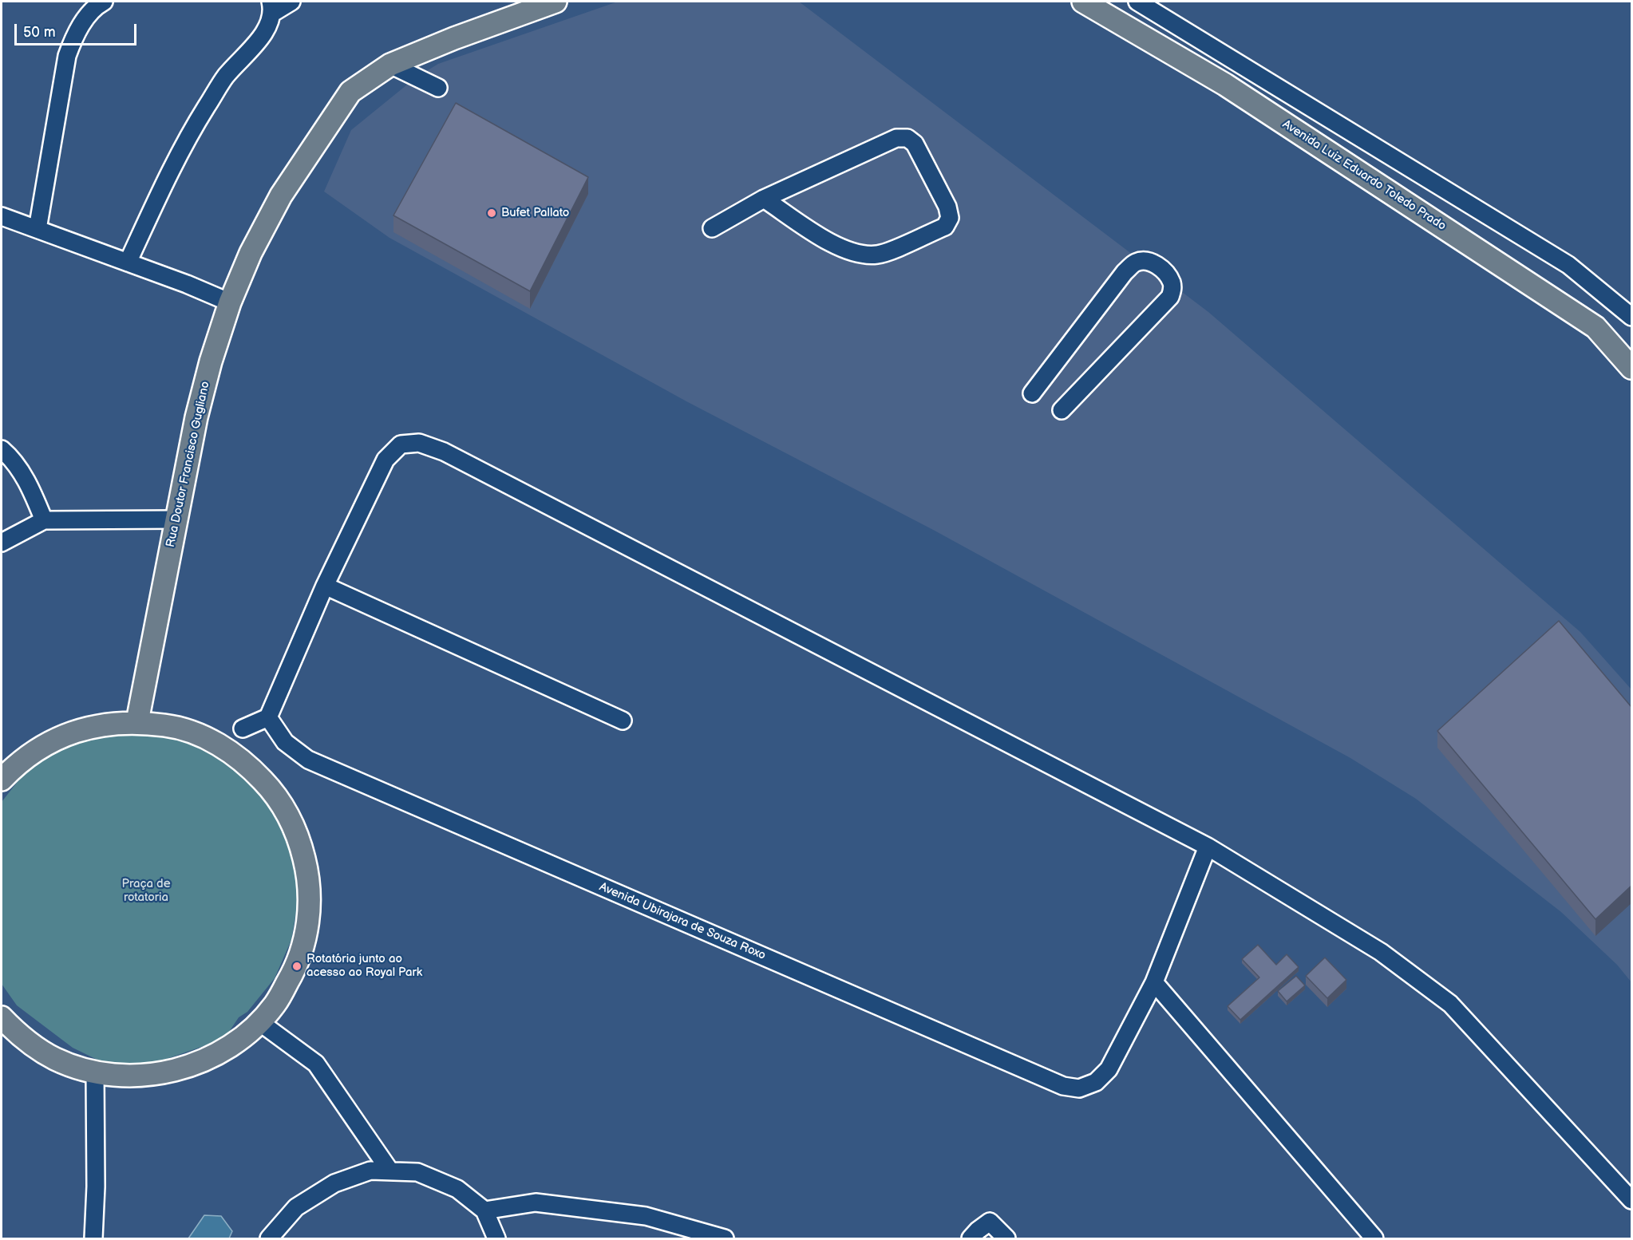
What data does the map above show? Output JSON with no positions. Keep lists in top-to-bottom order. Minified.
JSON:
{"streets":{"main road":["Avenida Luiz Eduardo Toledo Prado","Rua Doutor Francisco Gugliano"],"street":["Avenida Ubirajara de Souza Roxo"]},"parks":["Praça de rotatoria"],"places":["Bufet Pallato","Rotatória junto ao acesso ao Royal Park"],"scale_bar":"50 m"}
